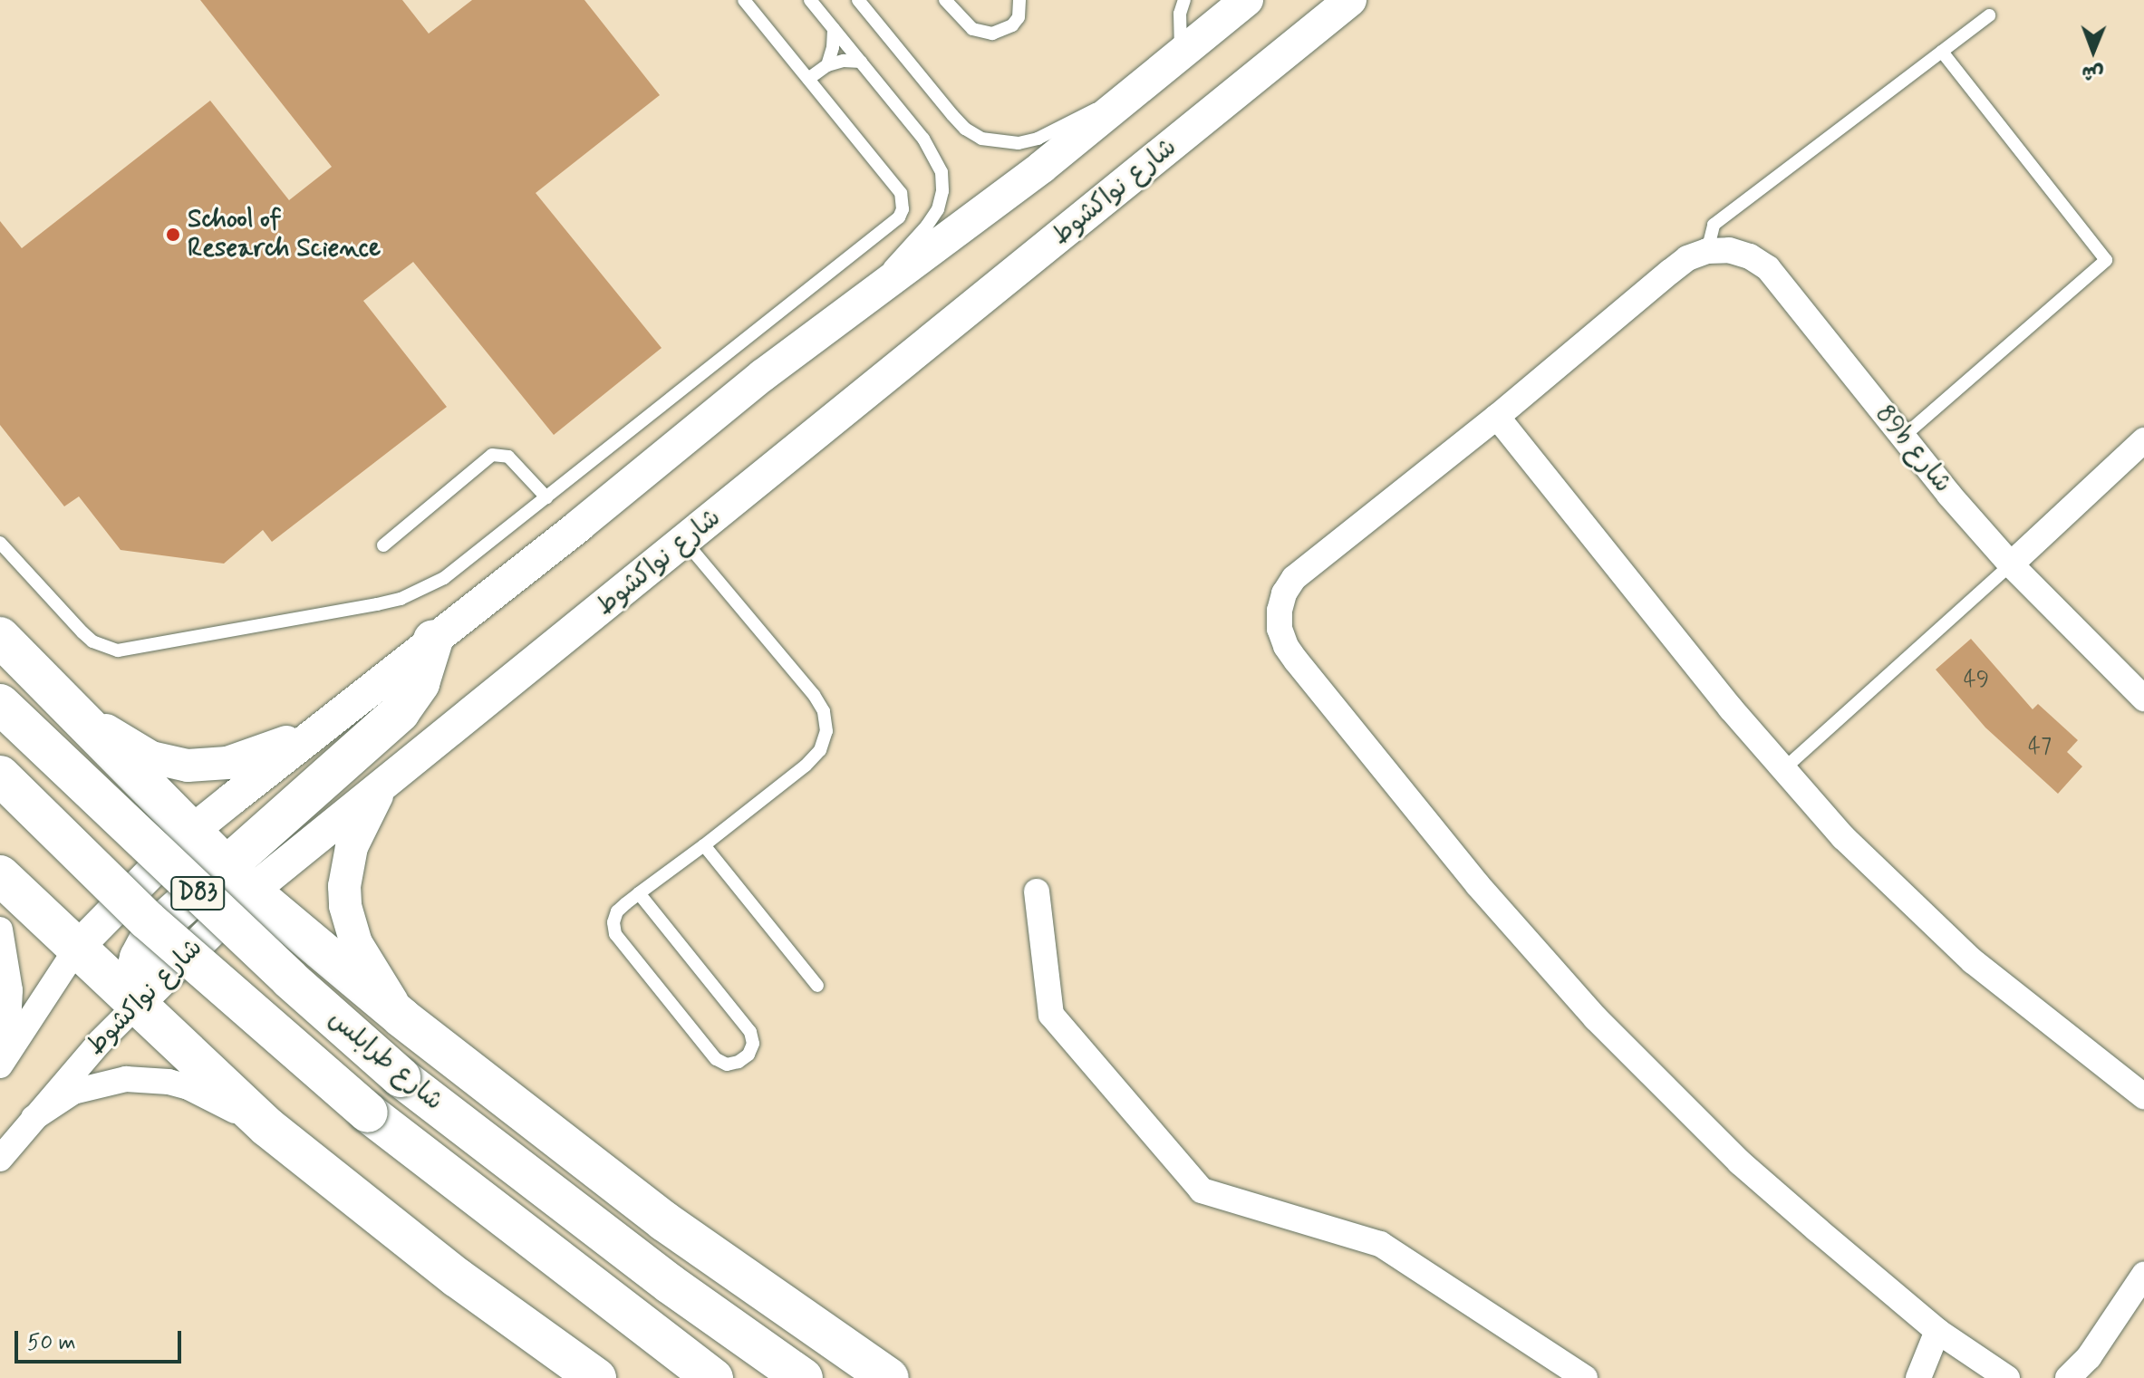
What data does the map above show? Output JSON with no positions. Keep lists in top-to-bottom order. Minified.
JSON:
{"streets":{"highway":["D83","شارع طرابلس"],"street":["شارع نواكشوط","89b شارع"]},"places":["School of Research Science"],"house_numbers":["49","47"],"scale_bar":"50 m","north":"bottom"}
